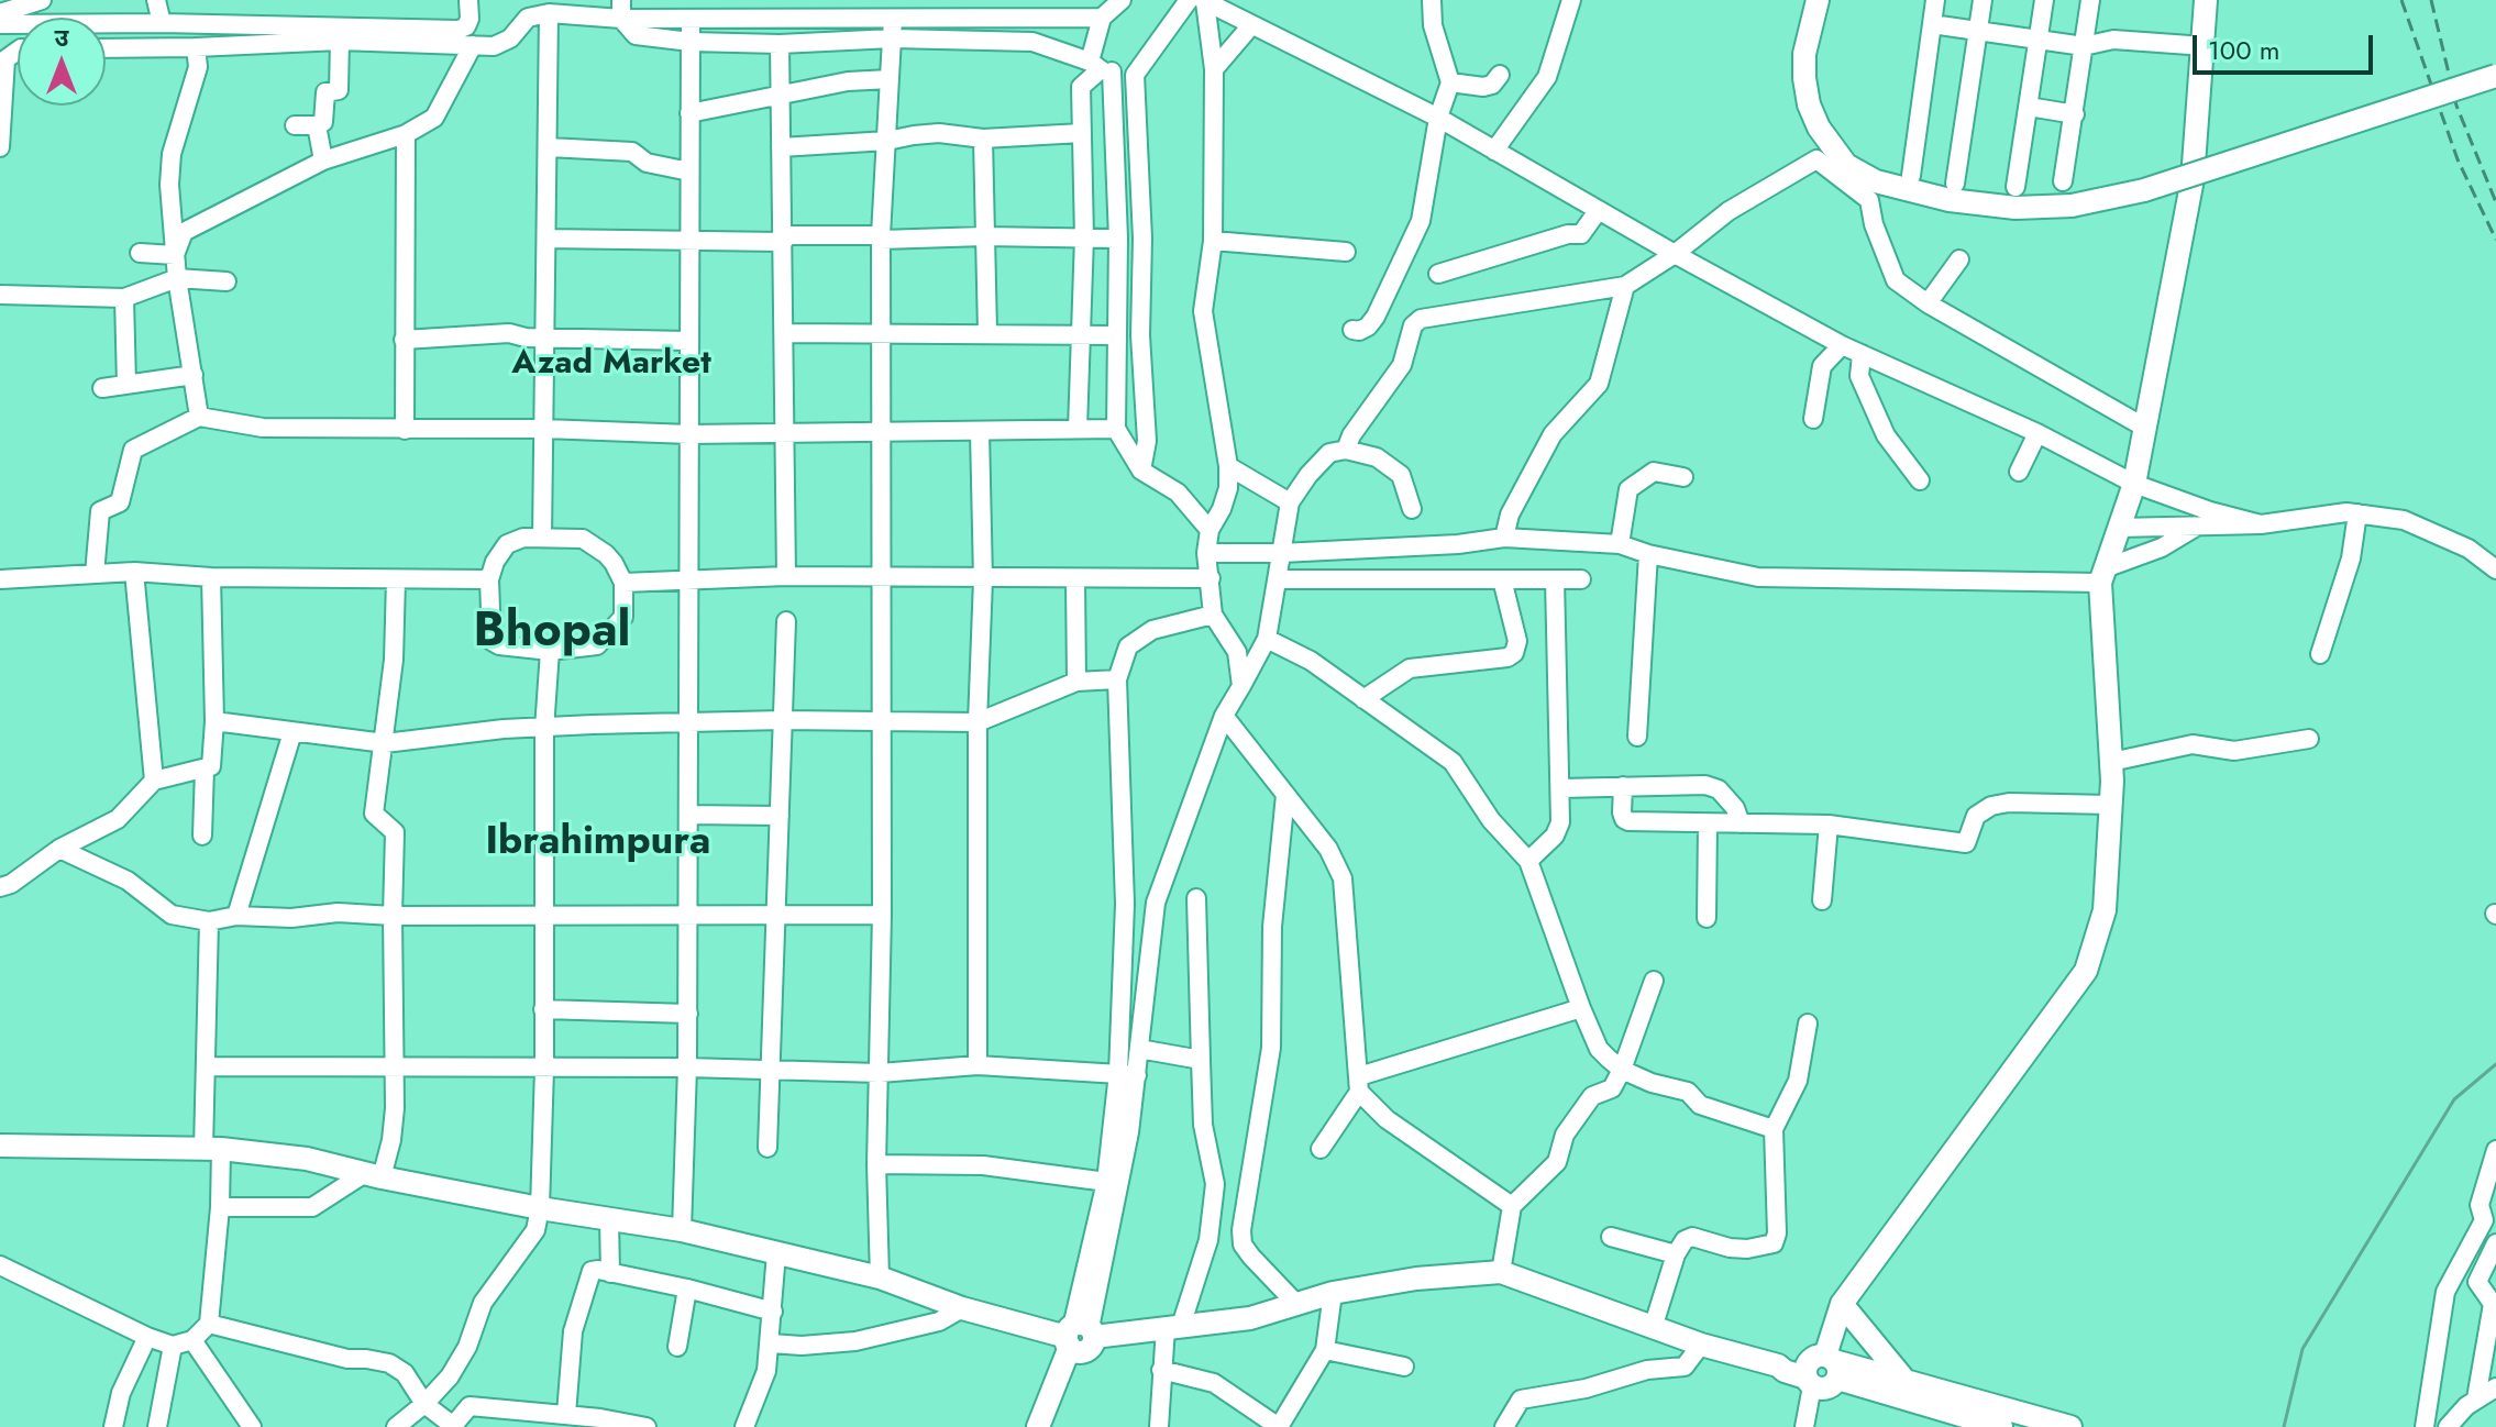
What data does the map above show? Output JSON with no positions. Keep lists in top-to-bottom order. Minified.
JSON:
{"districts":["Azad Market","Bhopal","Ibrahimpura"],"scale_bar":"100 m","north":"top"}
